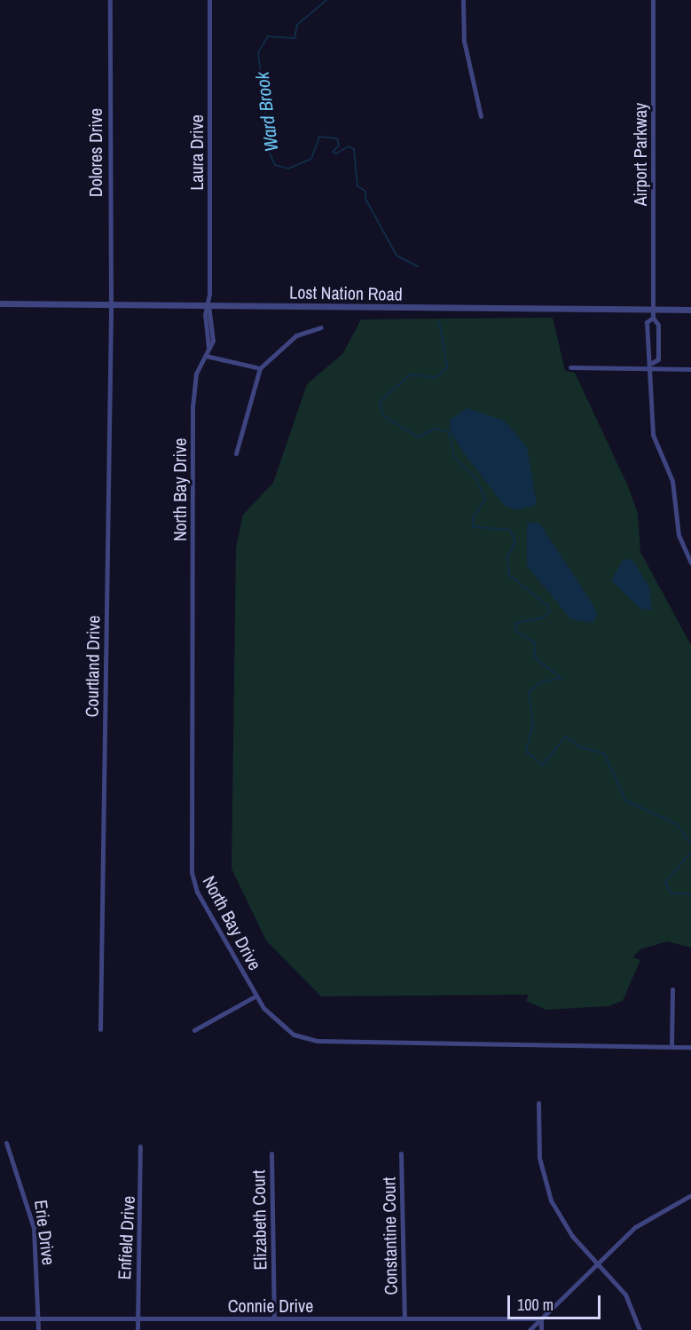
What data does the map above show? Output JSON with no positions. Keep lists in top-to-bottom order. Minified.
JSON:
{"streets":{"street":["Dolores Drive","Laura Drive","Airport Parkway","Lost Nation Road","North Bay Drive","Courtland Drive","Elizabeth Court","Erie Drive","Constantine Court","Enfield Drive","Connie Drive"]},"crossings":[["Dolores Drive","Lost Nation Road"],["Dolores Drive","Courtland Drive"],["Laura Drive","Lost Nation Road"],["Laura Drive","North Bay Drive"],["Airport Parkway","Lost Nation Road"],["Lost Nation Road","North Bay Drive"],["Lost Nation Road","Courtland Drive"],["Elizabeth Court","Connie Drive"],["Erie Drive","Connie Drive"],["Constantine Court","Connie Drive"],["Enfield Drive","Connie Drive"]],"water":["Ward Brook"],"scale_bar":"100 m"}
